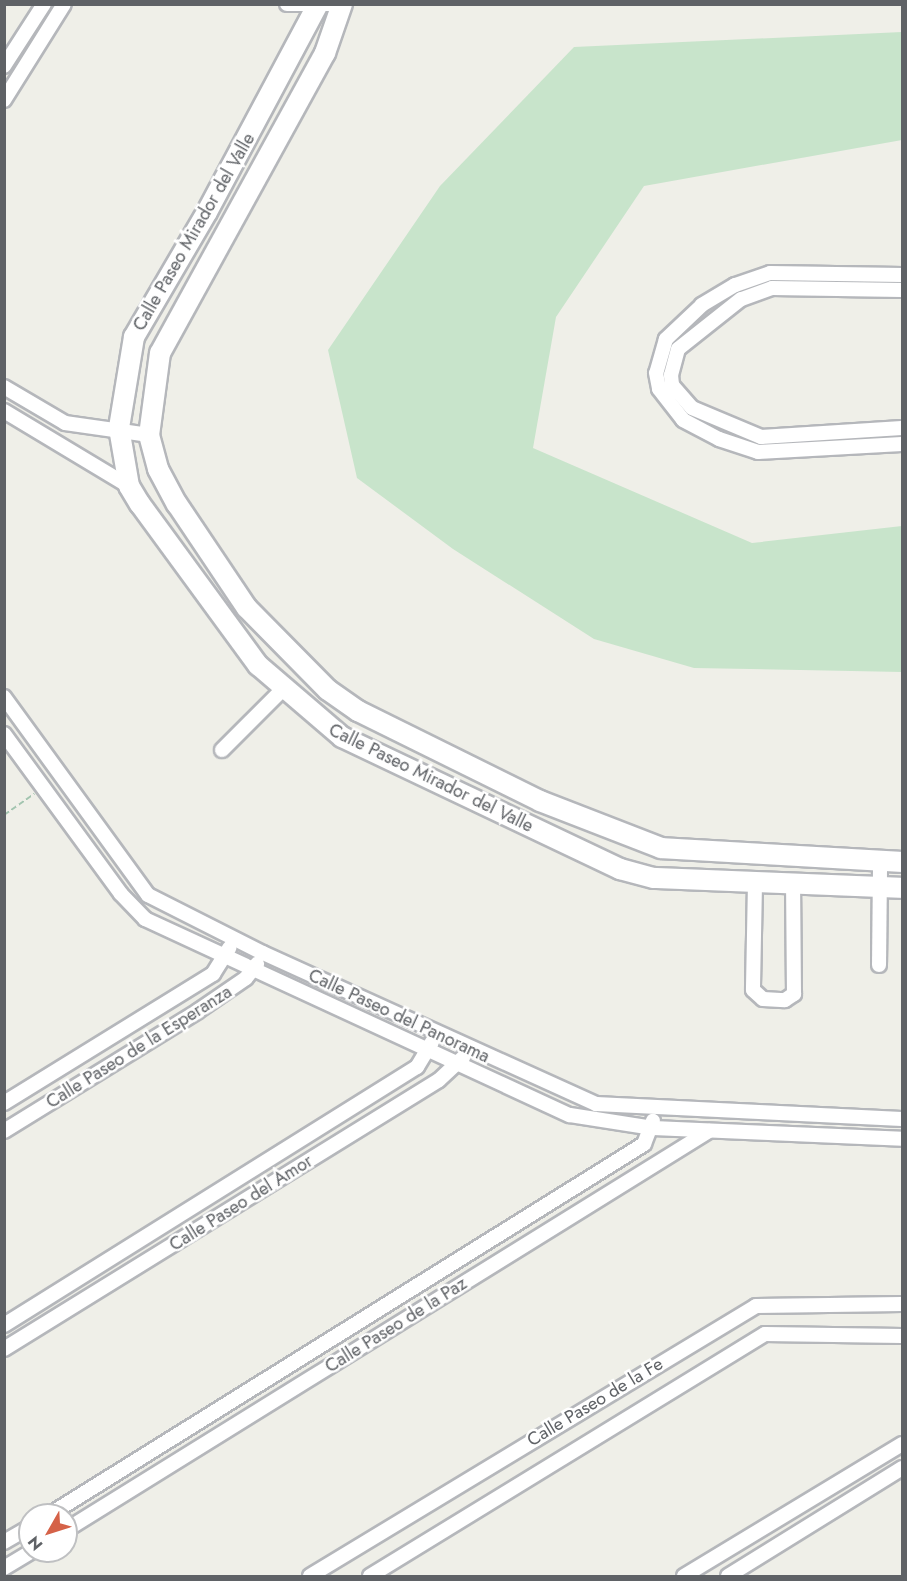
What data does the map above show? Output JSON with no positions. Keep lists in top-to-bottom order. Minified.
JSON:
{"streets":{"street":["Calle Paseo Mirador del Valle","Calle Paseo del Panorama","Calle Paseo de la Esperanza","Calle Paseo del Amor","Calle Paseo de la Paz","Calle Paseo de la Fe"]},"crossings":[["Calle Paseo del Panorama","Calle Paseo de la Esperanza"],["Calle Paseo del Panorama","Calle Paseo del Amor"],["Calle Paseo del Panorama","Calle Paseo de la Paz"]],"north":"bottom left"}
